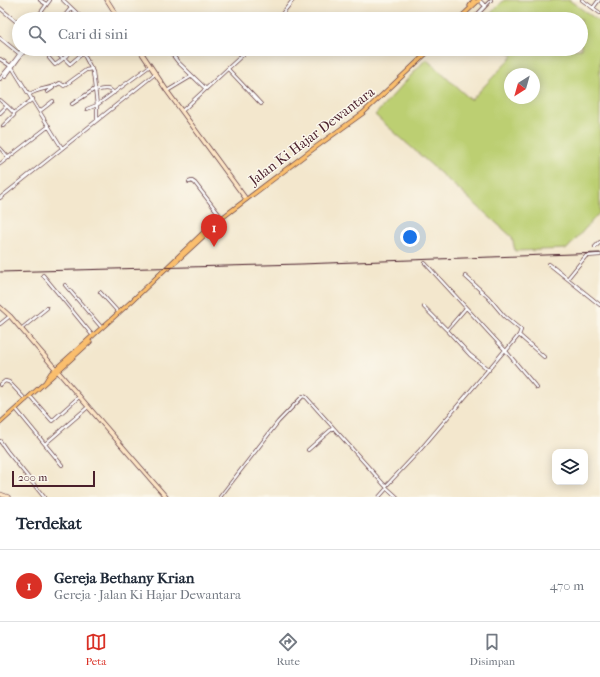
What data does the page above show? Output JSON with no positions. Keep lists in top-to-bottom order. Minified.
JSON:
{"streets":{"main road":["Jalan Ki Hajar Dewantara"]},"scale_bar":"200 m","north":"bottom left","page":{"search":"Cari di sini","pins":"1","scale":"200 m","heading":"Terdekat","list":[{"mark":"1","name":"Gereja Bethany Krian","note":"Gereja · Jalan Ki Hajar Dewantara","value":"470 m"}],"nav":["Peta","Rute","Disimpan"]}}
